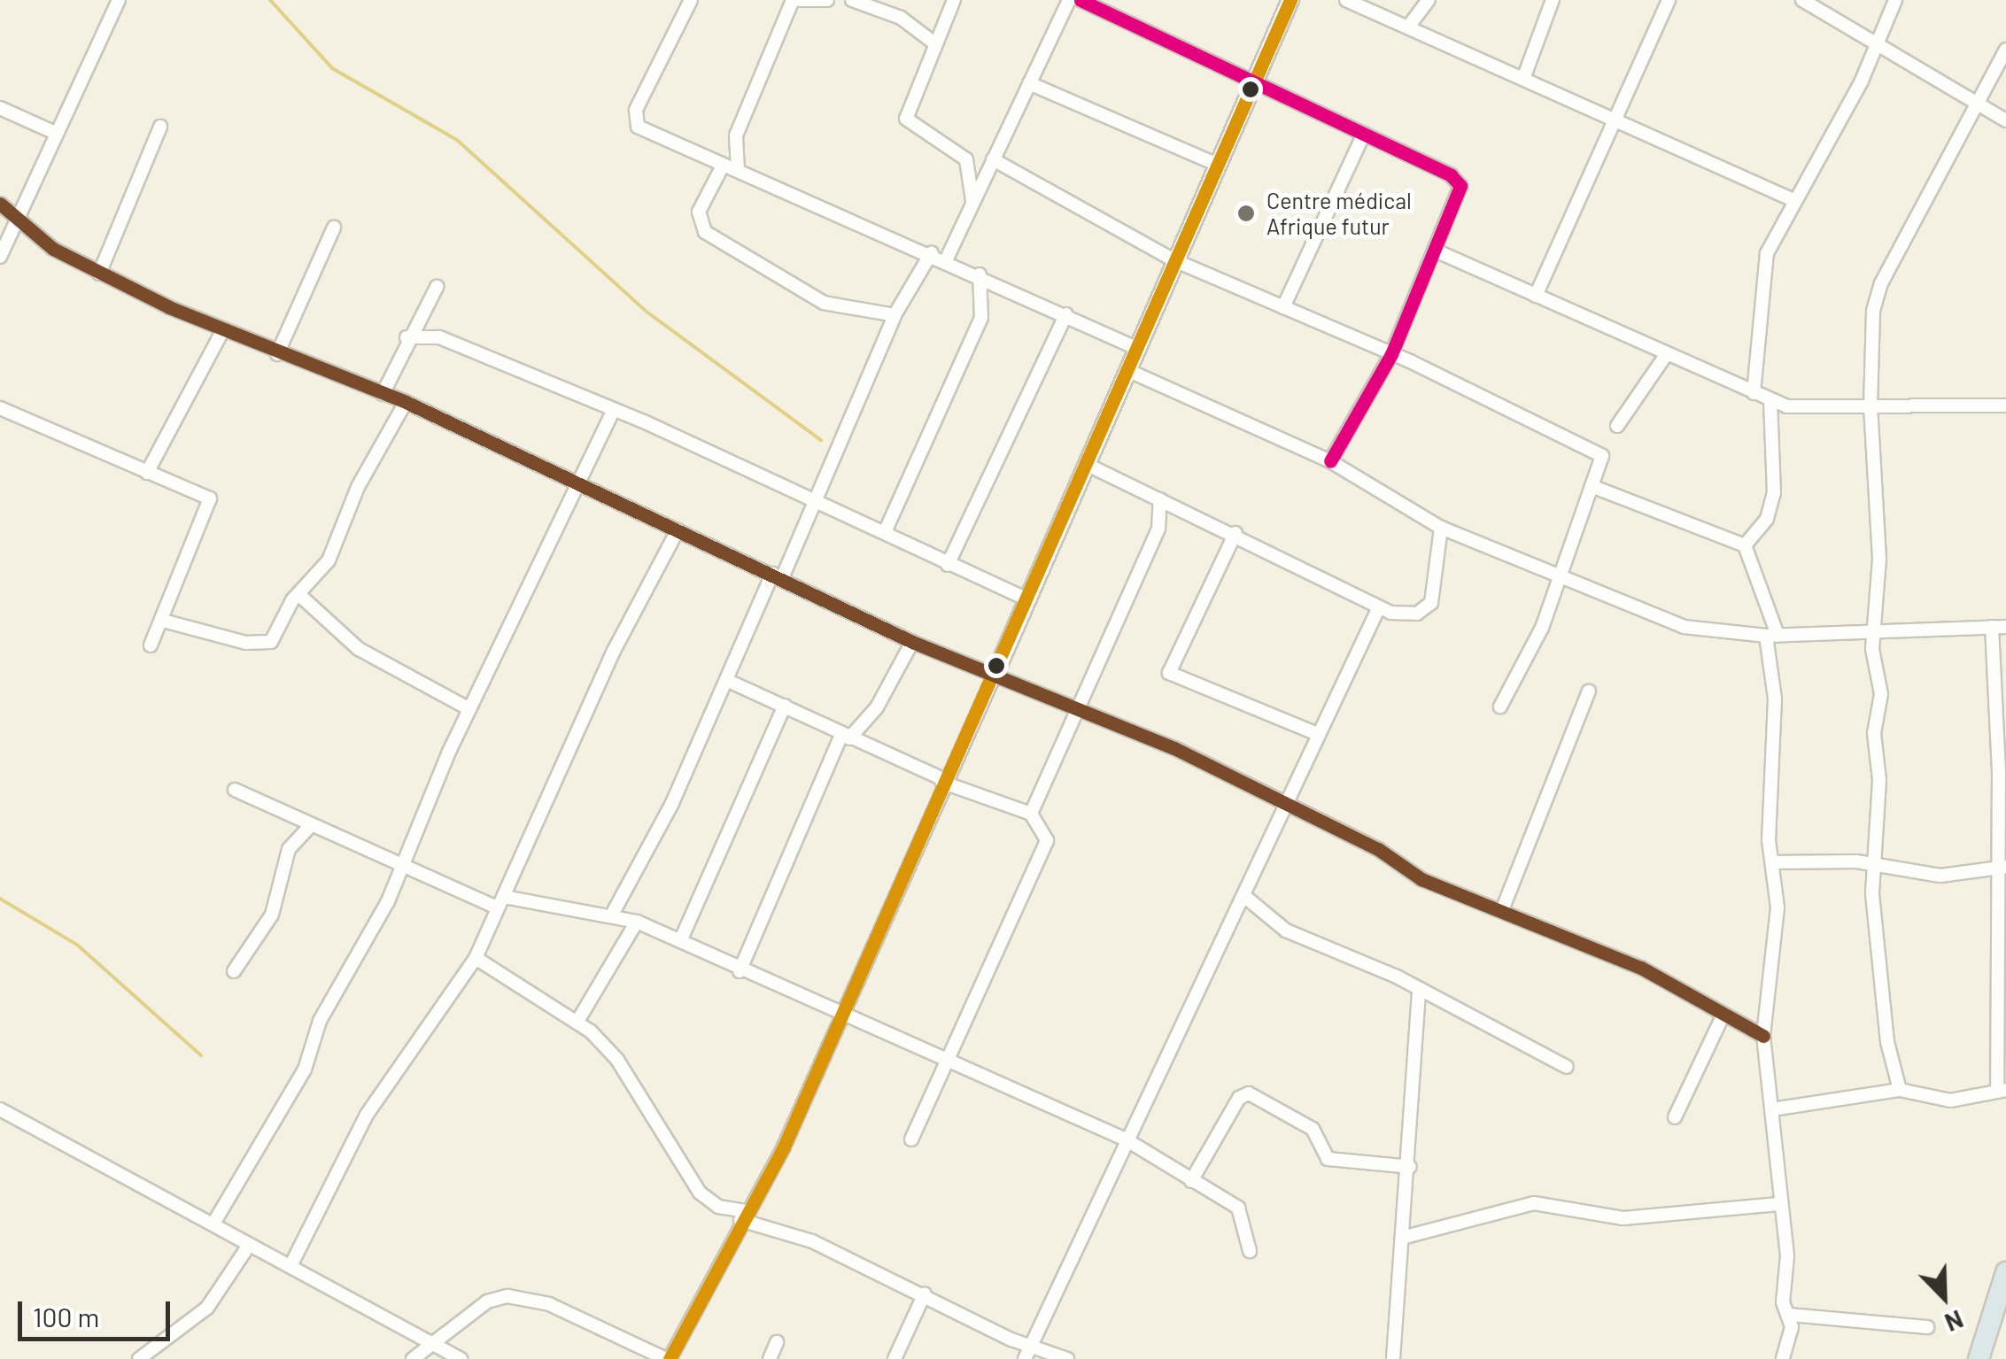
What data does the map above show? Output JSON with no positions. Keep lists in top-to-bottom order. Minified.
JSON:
{"places":["Centre médical Afrique futur"],"scale_bar":"100 m","north":"bottom right"}
